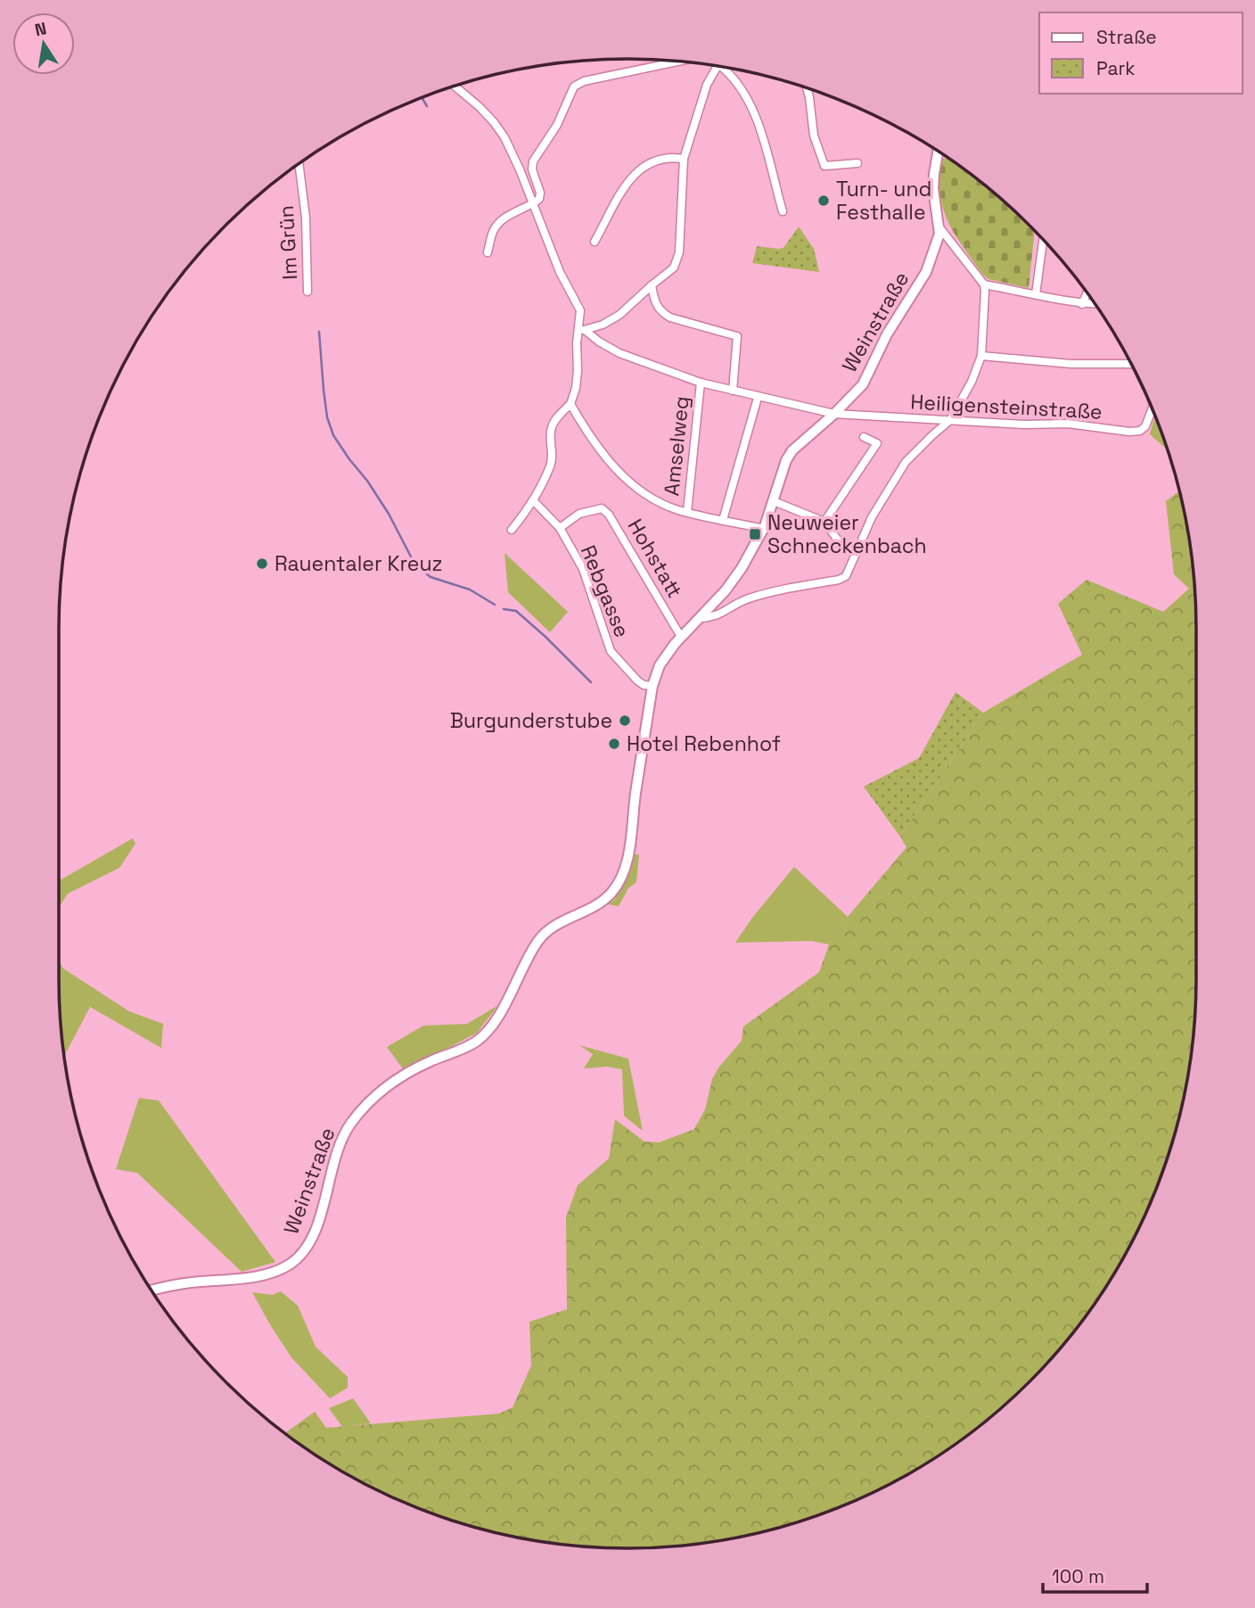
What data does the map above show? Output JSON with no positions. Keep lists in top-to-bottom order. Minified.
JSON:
{"streets":{"main road":["Weinstraße"],"street":["Im Grün","Heiligensteinstraße","Amselweg","Hohstatt","Rebgasse"]},"crossings":[["Weinstraße","Heiligensteinstraße"],["Weinstraße","Hohstatt"],["Weinstraße","Rebgasse"],["Heiligensteinstraße","Amselweg"],["Hohstatt","Rebgasse"]],"places":{"other":["Turn- und Festhalle","Rauentaler Kreuz","Burgunderstube","Hotel Rebenhof"],"transit":["Neuweier Schneckenbach"]},"legend":["Straße","Park"],"scale_bar":"100 m","north":"top"}
